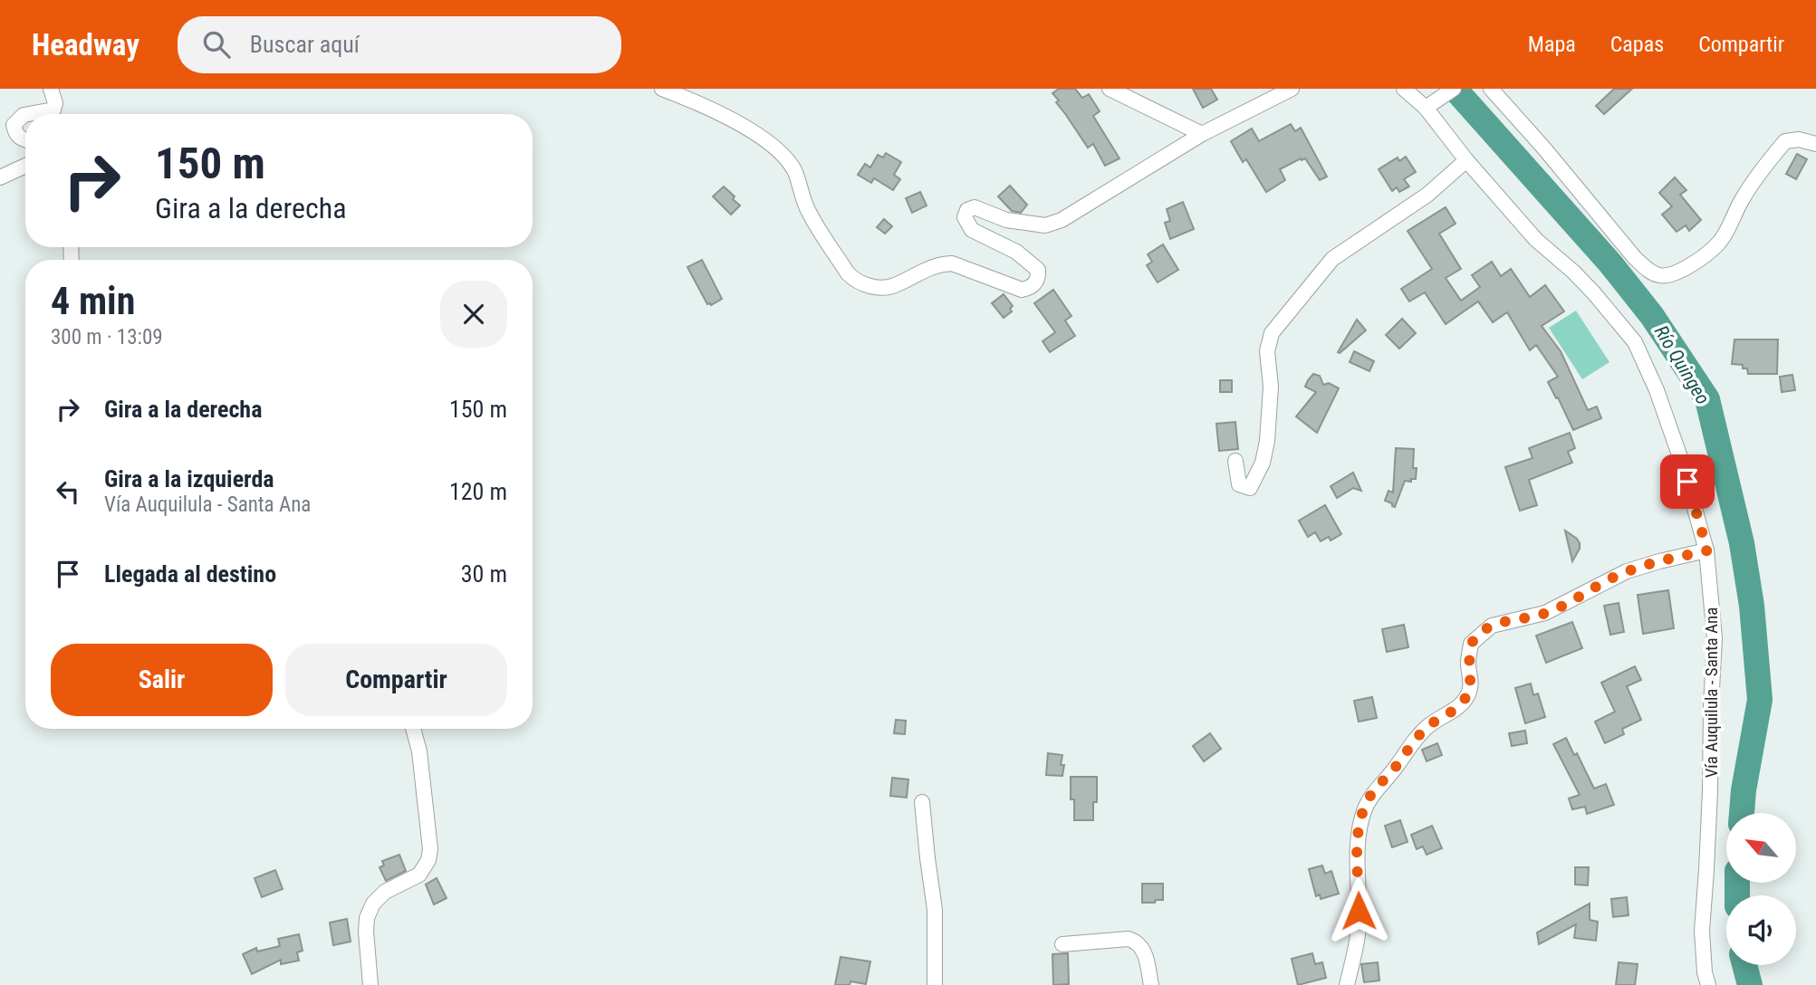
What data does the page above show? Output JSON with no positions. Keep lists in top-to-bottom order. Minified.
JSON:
{"streets":{"street":["Vía Auquilula - Santa Ana"]},"water":["Río Quingeo"],"north":"top left","page":{"header":"Headway","search":"Buscar aquí","nav":["Mapa","Capas","Compartir"],"turn":["150 m","Gira a la derecha"],"heading":["4 min","300 m · 13:09"],"list":[{"name":"Gira a la derecha","value":"150 m"},{"name":"Gira a la izquierda","note":"Vía Auquilula - Santa Ana","value":"120 m"},{"name":"Llegada al destino","value":"30 m"}],"buttons":["Salir","Compartir"]}}
